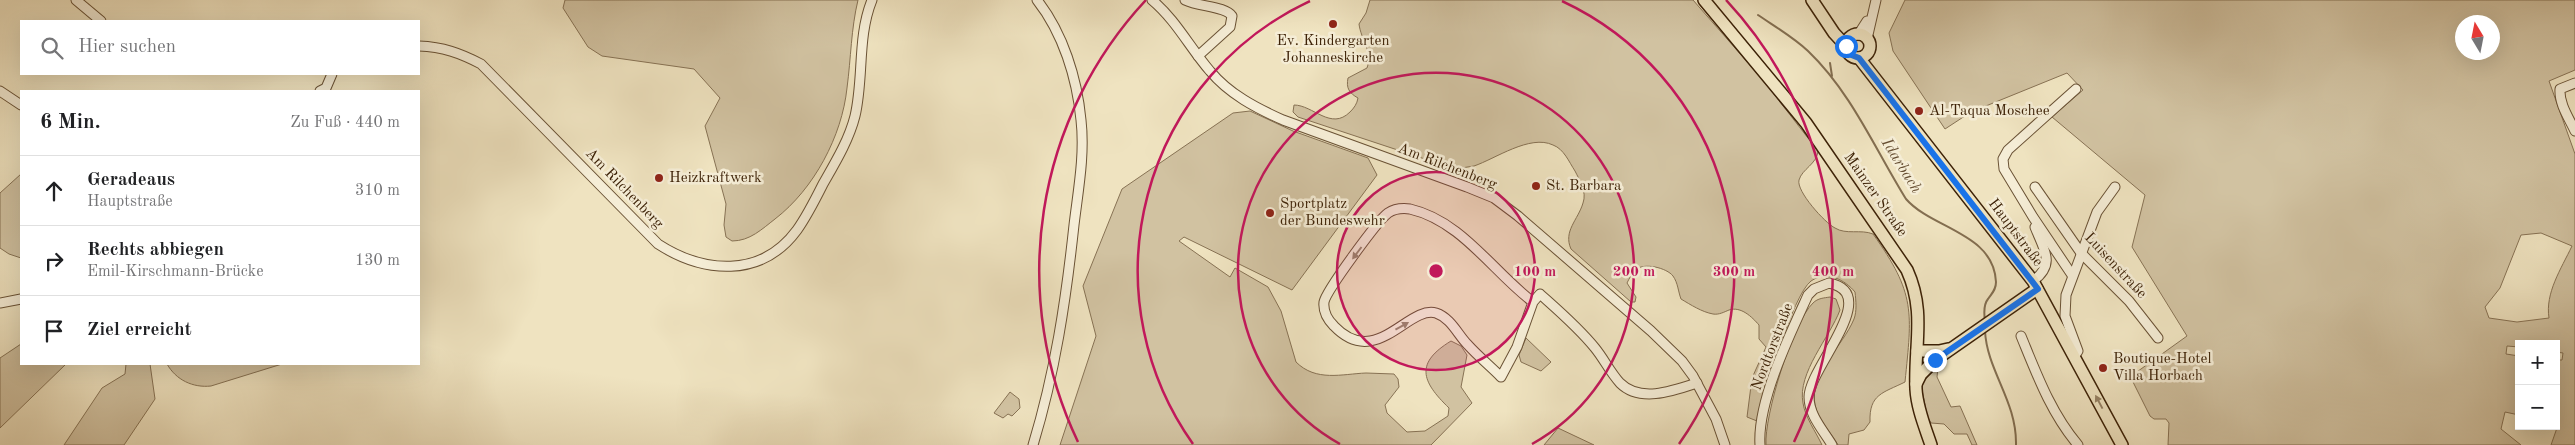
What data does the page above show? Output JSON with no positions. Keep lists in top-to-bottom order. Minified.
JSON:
{"streets":{"main road":["Mainzer Straße","Hauptstraße"],"street":["Am Rilchenberg","Luisenstraße","Nordtorstraße"]},"water":["Idarbach"],"places":["Ev. Kindergarten Johanneskirche","Al-Taqua Moschee","Heizkraftwerk","St. Barbara","Sportplatz der Bundeswehr","Boutique-Hotel Villa Horbach"],"north":"top","page":{"search":"Hier suchen","heading":["6 Min.","Zu Fuß · 440 m"],"list":[["Geradeaus","Hauptstraße","310 m"],["Rechts abbiegen","Emil-Kirschmann-Brücke","130 m"],"Ziel erreicht"],"map_buttons":["+","−"]},"rings":["100 m","200 m","300 m","400 m"]}
